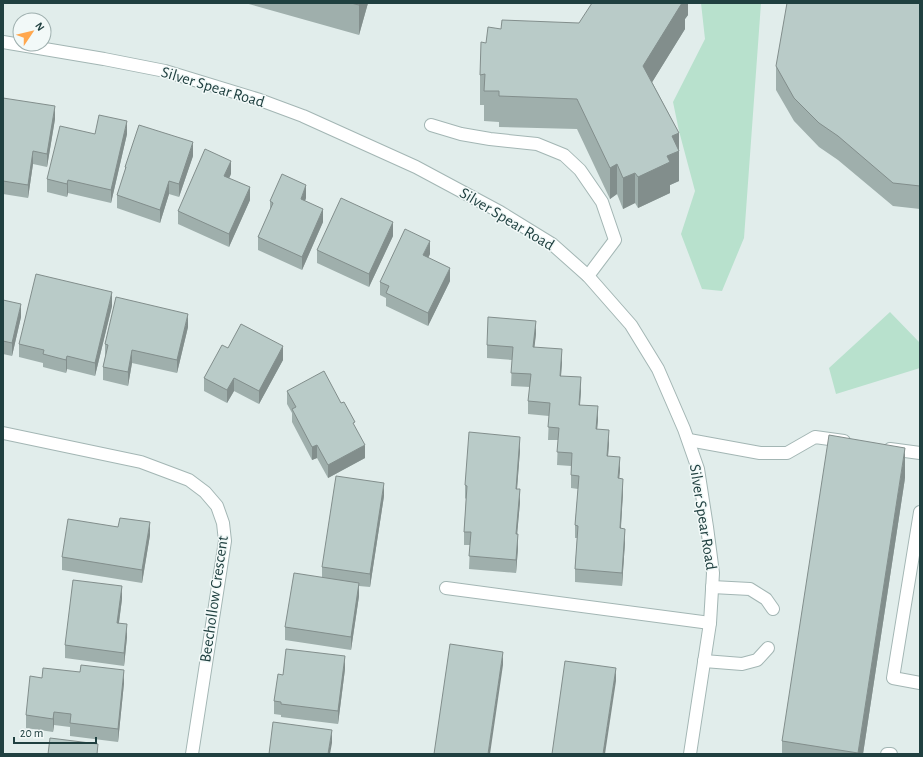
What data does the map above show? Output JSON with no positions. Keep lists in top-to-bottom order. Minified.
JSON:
{"streets":{"street":["Silver Spear Road","Beechollow Crescent"]},"scale_bar":"20 m","north":"top right"}
